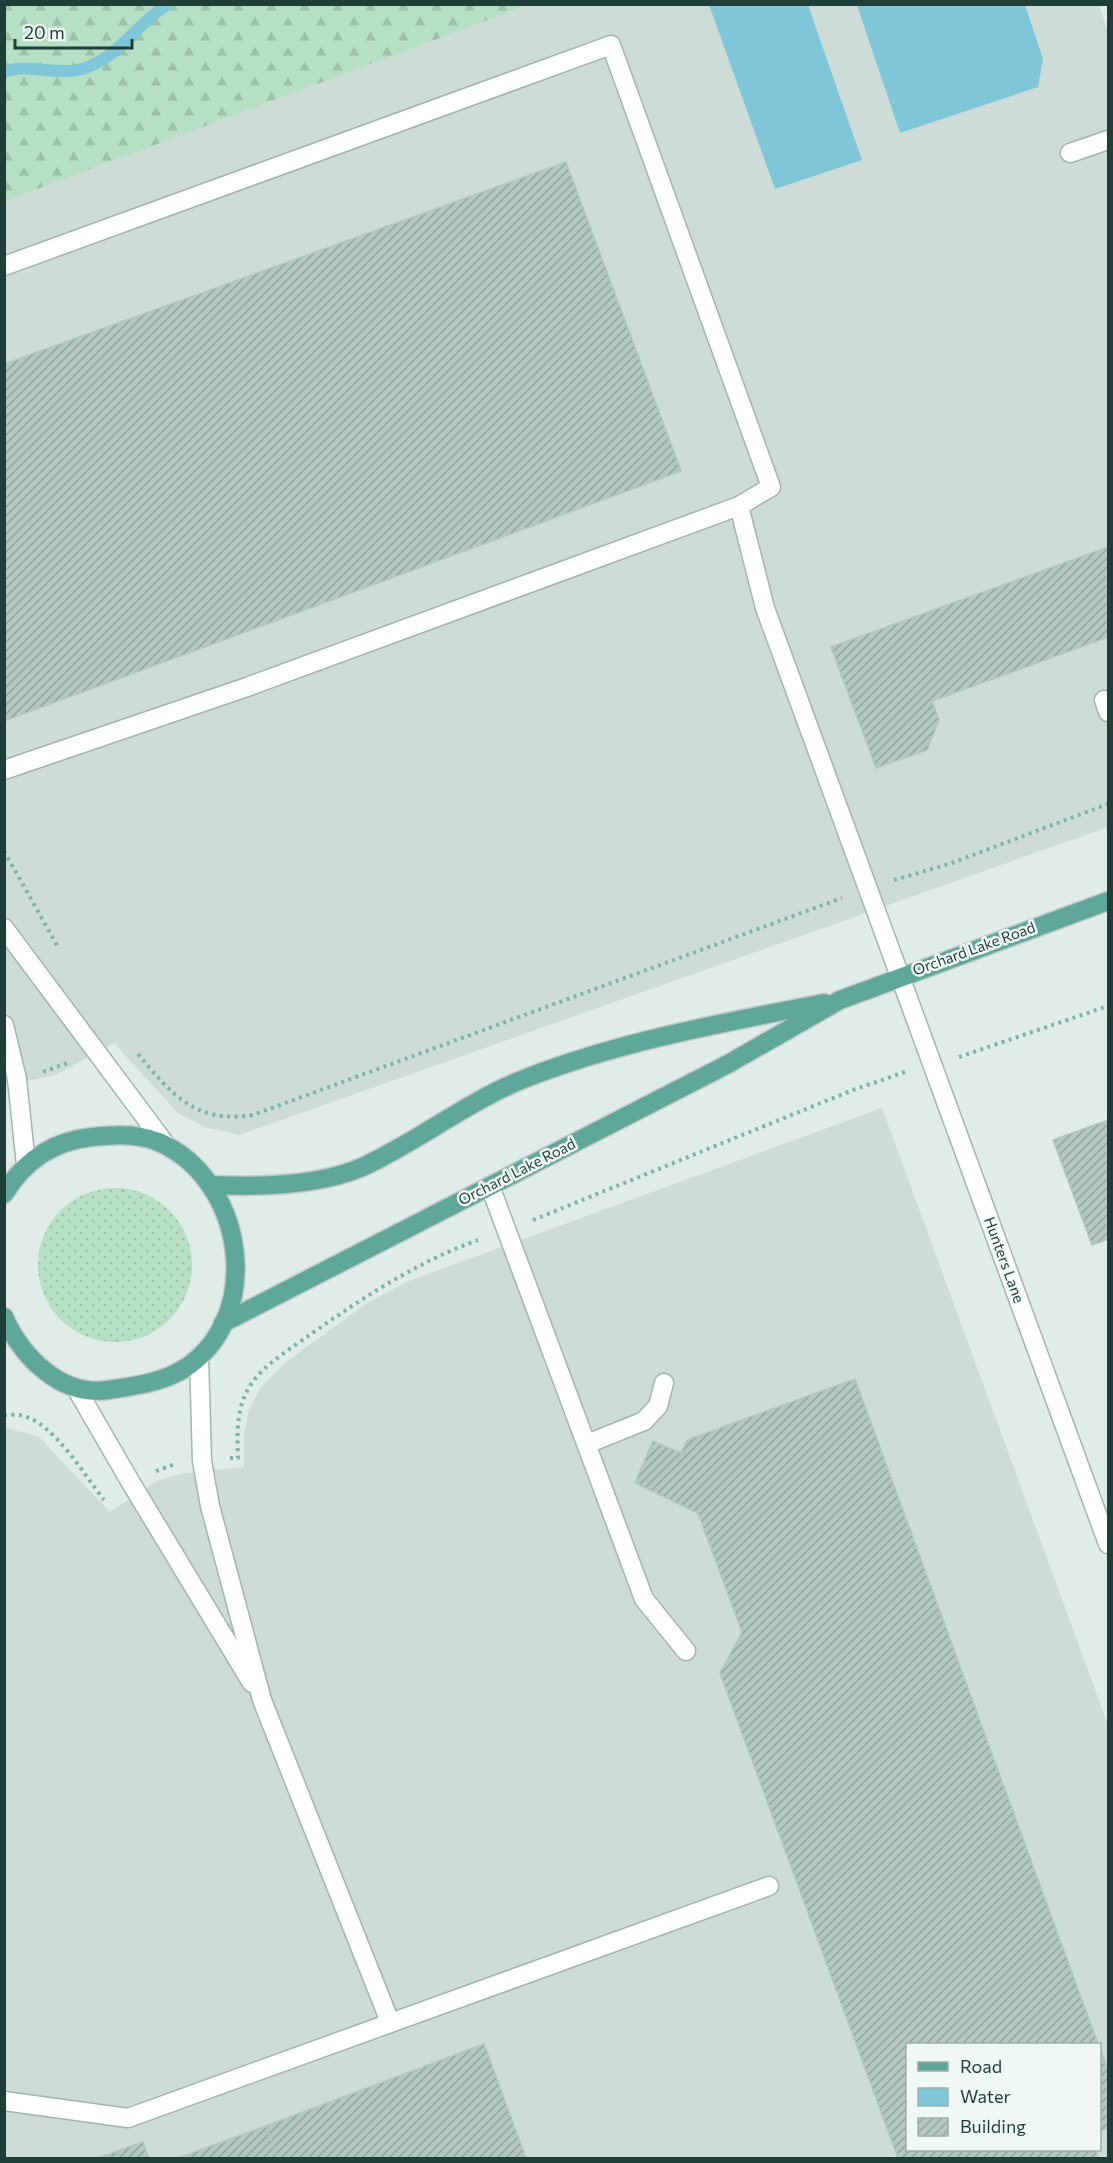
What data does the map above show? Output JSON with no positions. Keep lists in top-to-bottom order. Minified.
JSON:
{"streets":{"main road":["Orchard Lake Road"],"street":["Hunters Lane"]},"crossings":[["Orchard Lake Road","Hunters Lane"]],"legend":["Road","Water","Building"],"scale_bar":"20 m"}
